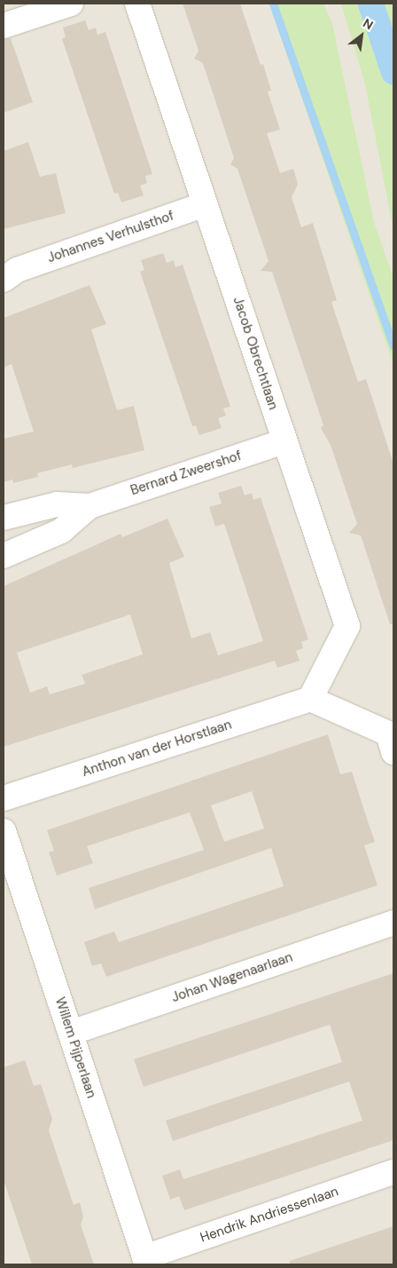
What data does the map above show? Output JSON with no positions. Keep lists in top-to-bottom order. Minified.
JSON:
{"streets":{"street":["Johannes Verhulsthof","Jacob Obrechtlaan","Bernard Zweershof","Anthon van der Horstlaan","Johan Wagenaarlaan","Willem Pijperlaan","Hendrik Andriessenlaan"]},"crossings":[["Johannes Verhulsthof","Jacob Obrechtlaan"],["Jacob Obrechtlaan","Bernard Zweershof"],["Jacob Obrechtlaan","Anthon van der Horstlaan"],["Johan Wagenaarlaan","Willem Pijperlaan"],["Willem Pijperlaan","Hendrik Andriessenlaan"]],"north":"top right"}
